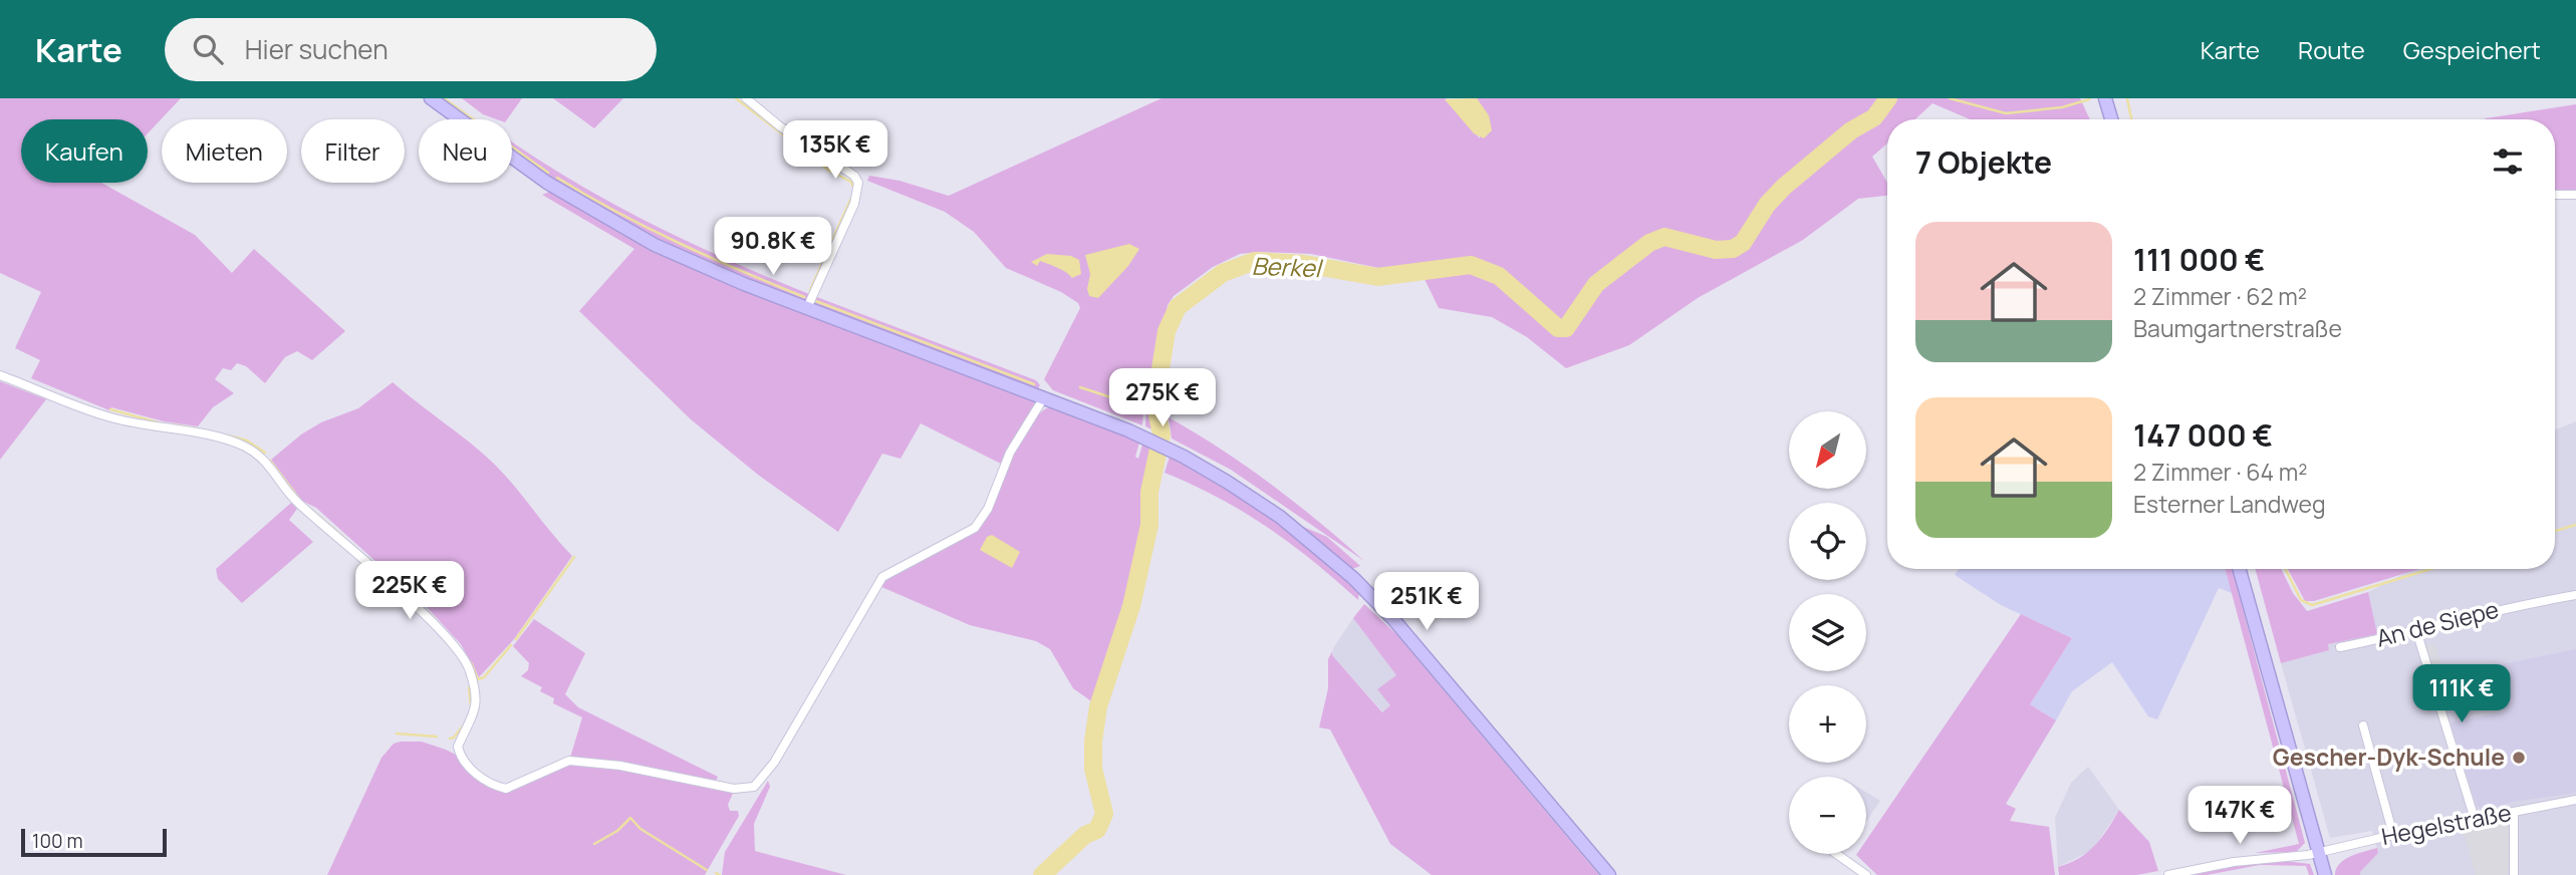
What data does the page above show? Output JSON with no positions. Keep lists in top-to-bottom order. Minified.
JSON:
{"streets":{"street":["An de Siepe","Hegelstraße"]},"water":["Berkel"],"places":["Gescher-Dyk-Schule"],"scale_bar":"100 m","north":"bottom left","page":{"header":"Karte","search":"Hier suchen","nav":["Karte","Route","Gespeichert"],"chip":["Kaufen","Mieten","Filter","Neu"],"heading":"7 Objekte","price":["135K €","90.8K €","275K €","225K €","251K €","111K €","147K €"],"list":[{"name":"111 000 €","note":"2 Zimmer · 62 m² · Baumgartnerstraße"},{"name":"147 000 €","note":"2 Zimmer · 64 m² · Esterner Landweg"}],"map_buttons":["+","−"],"scale":"100 m"}}
